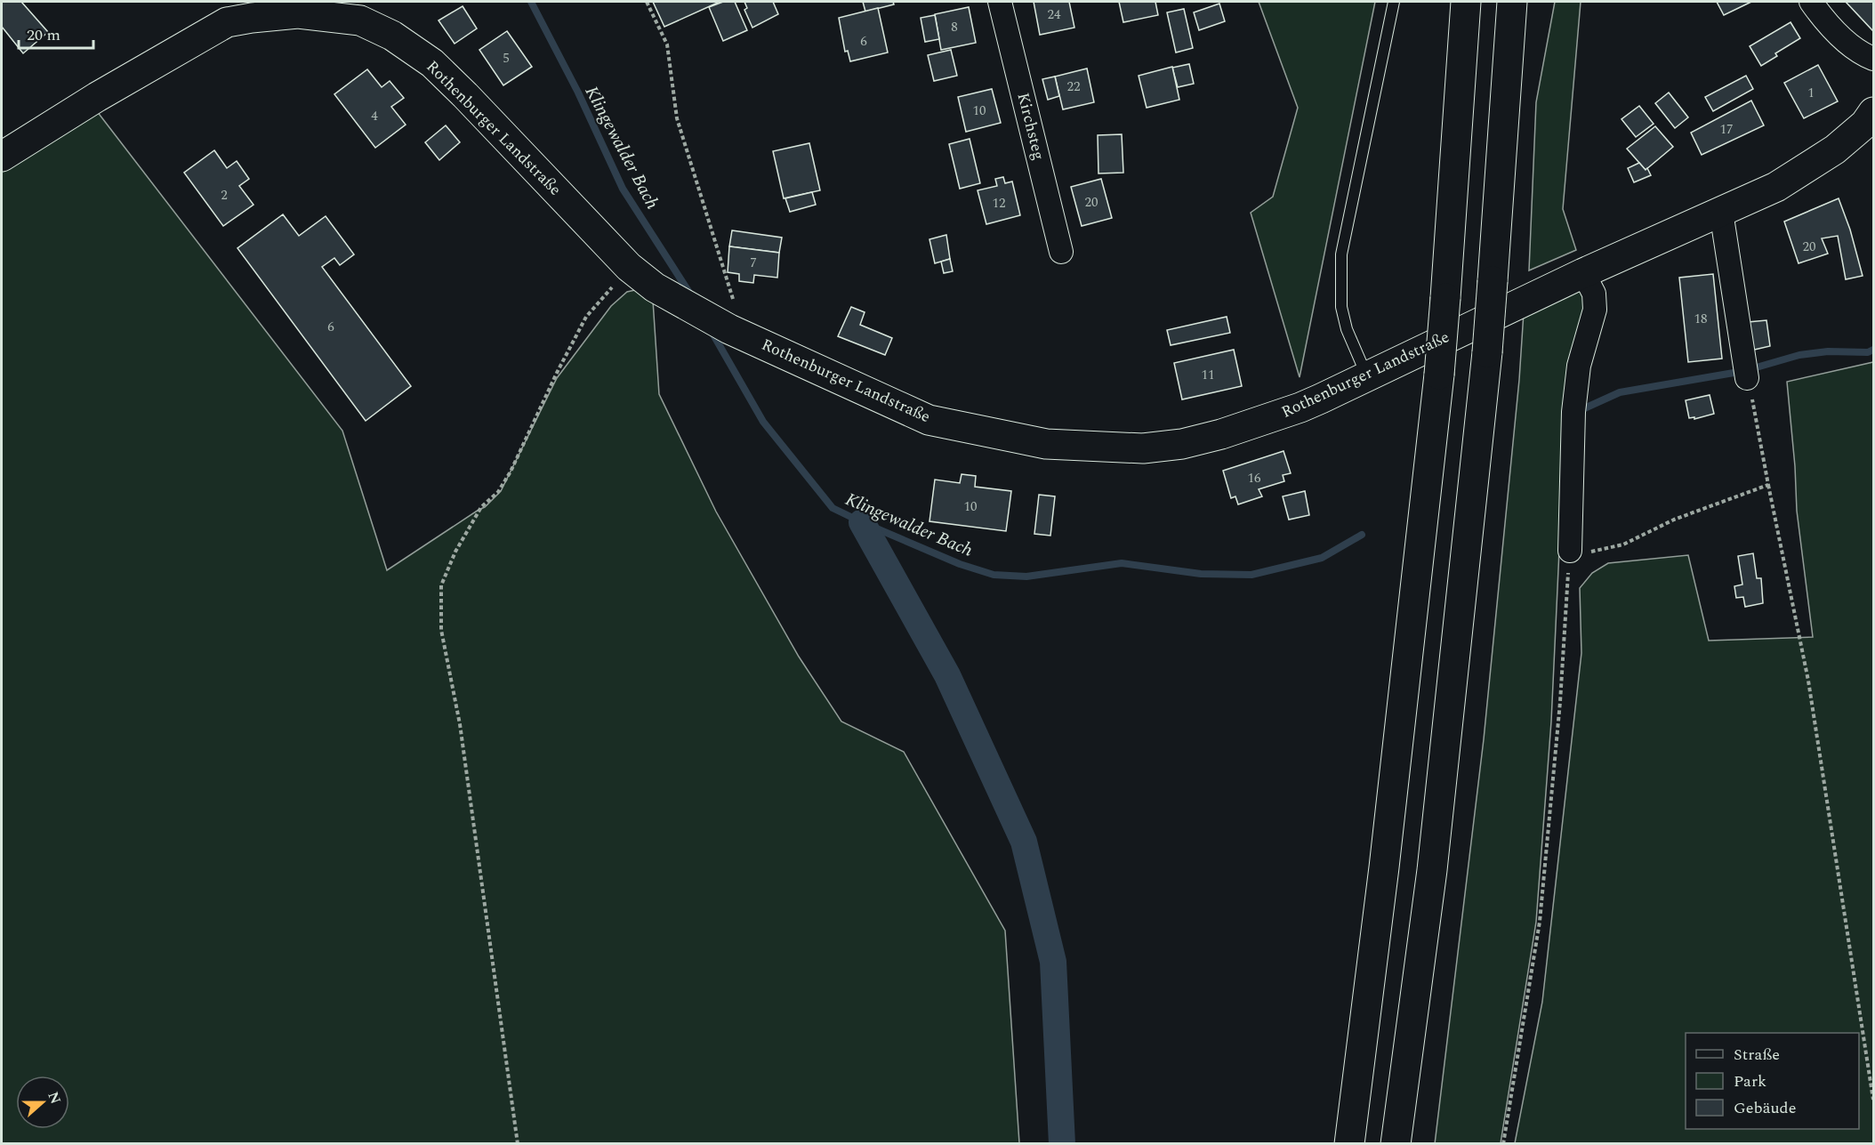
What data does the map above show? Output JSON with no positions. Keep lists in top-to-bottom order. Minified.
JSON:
{"streets":{"main road":["Rothenburger Landstraße"],"street":["Kirchsteg"]},"water":["Klingewalder Bach"],"house_numbers":["24","8","6","5","22","1","10","4","17","2","20","12","20","7","18","6","11","16","10"],"legend":["Straße","Park","Gebäude"],"scale_bar":"20 m","north":"right"}
